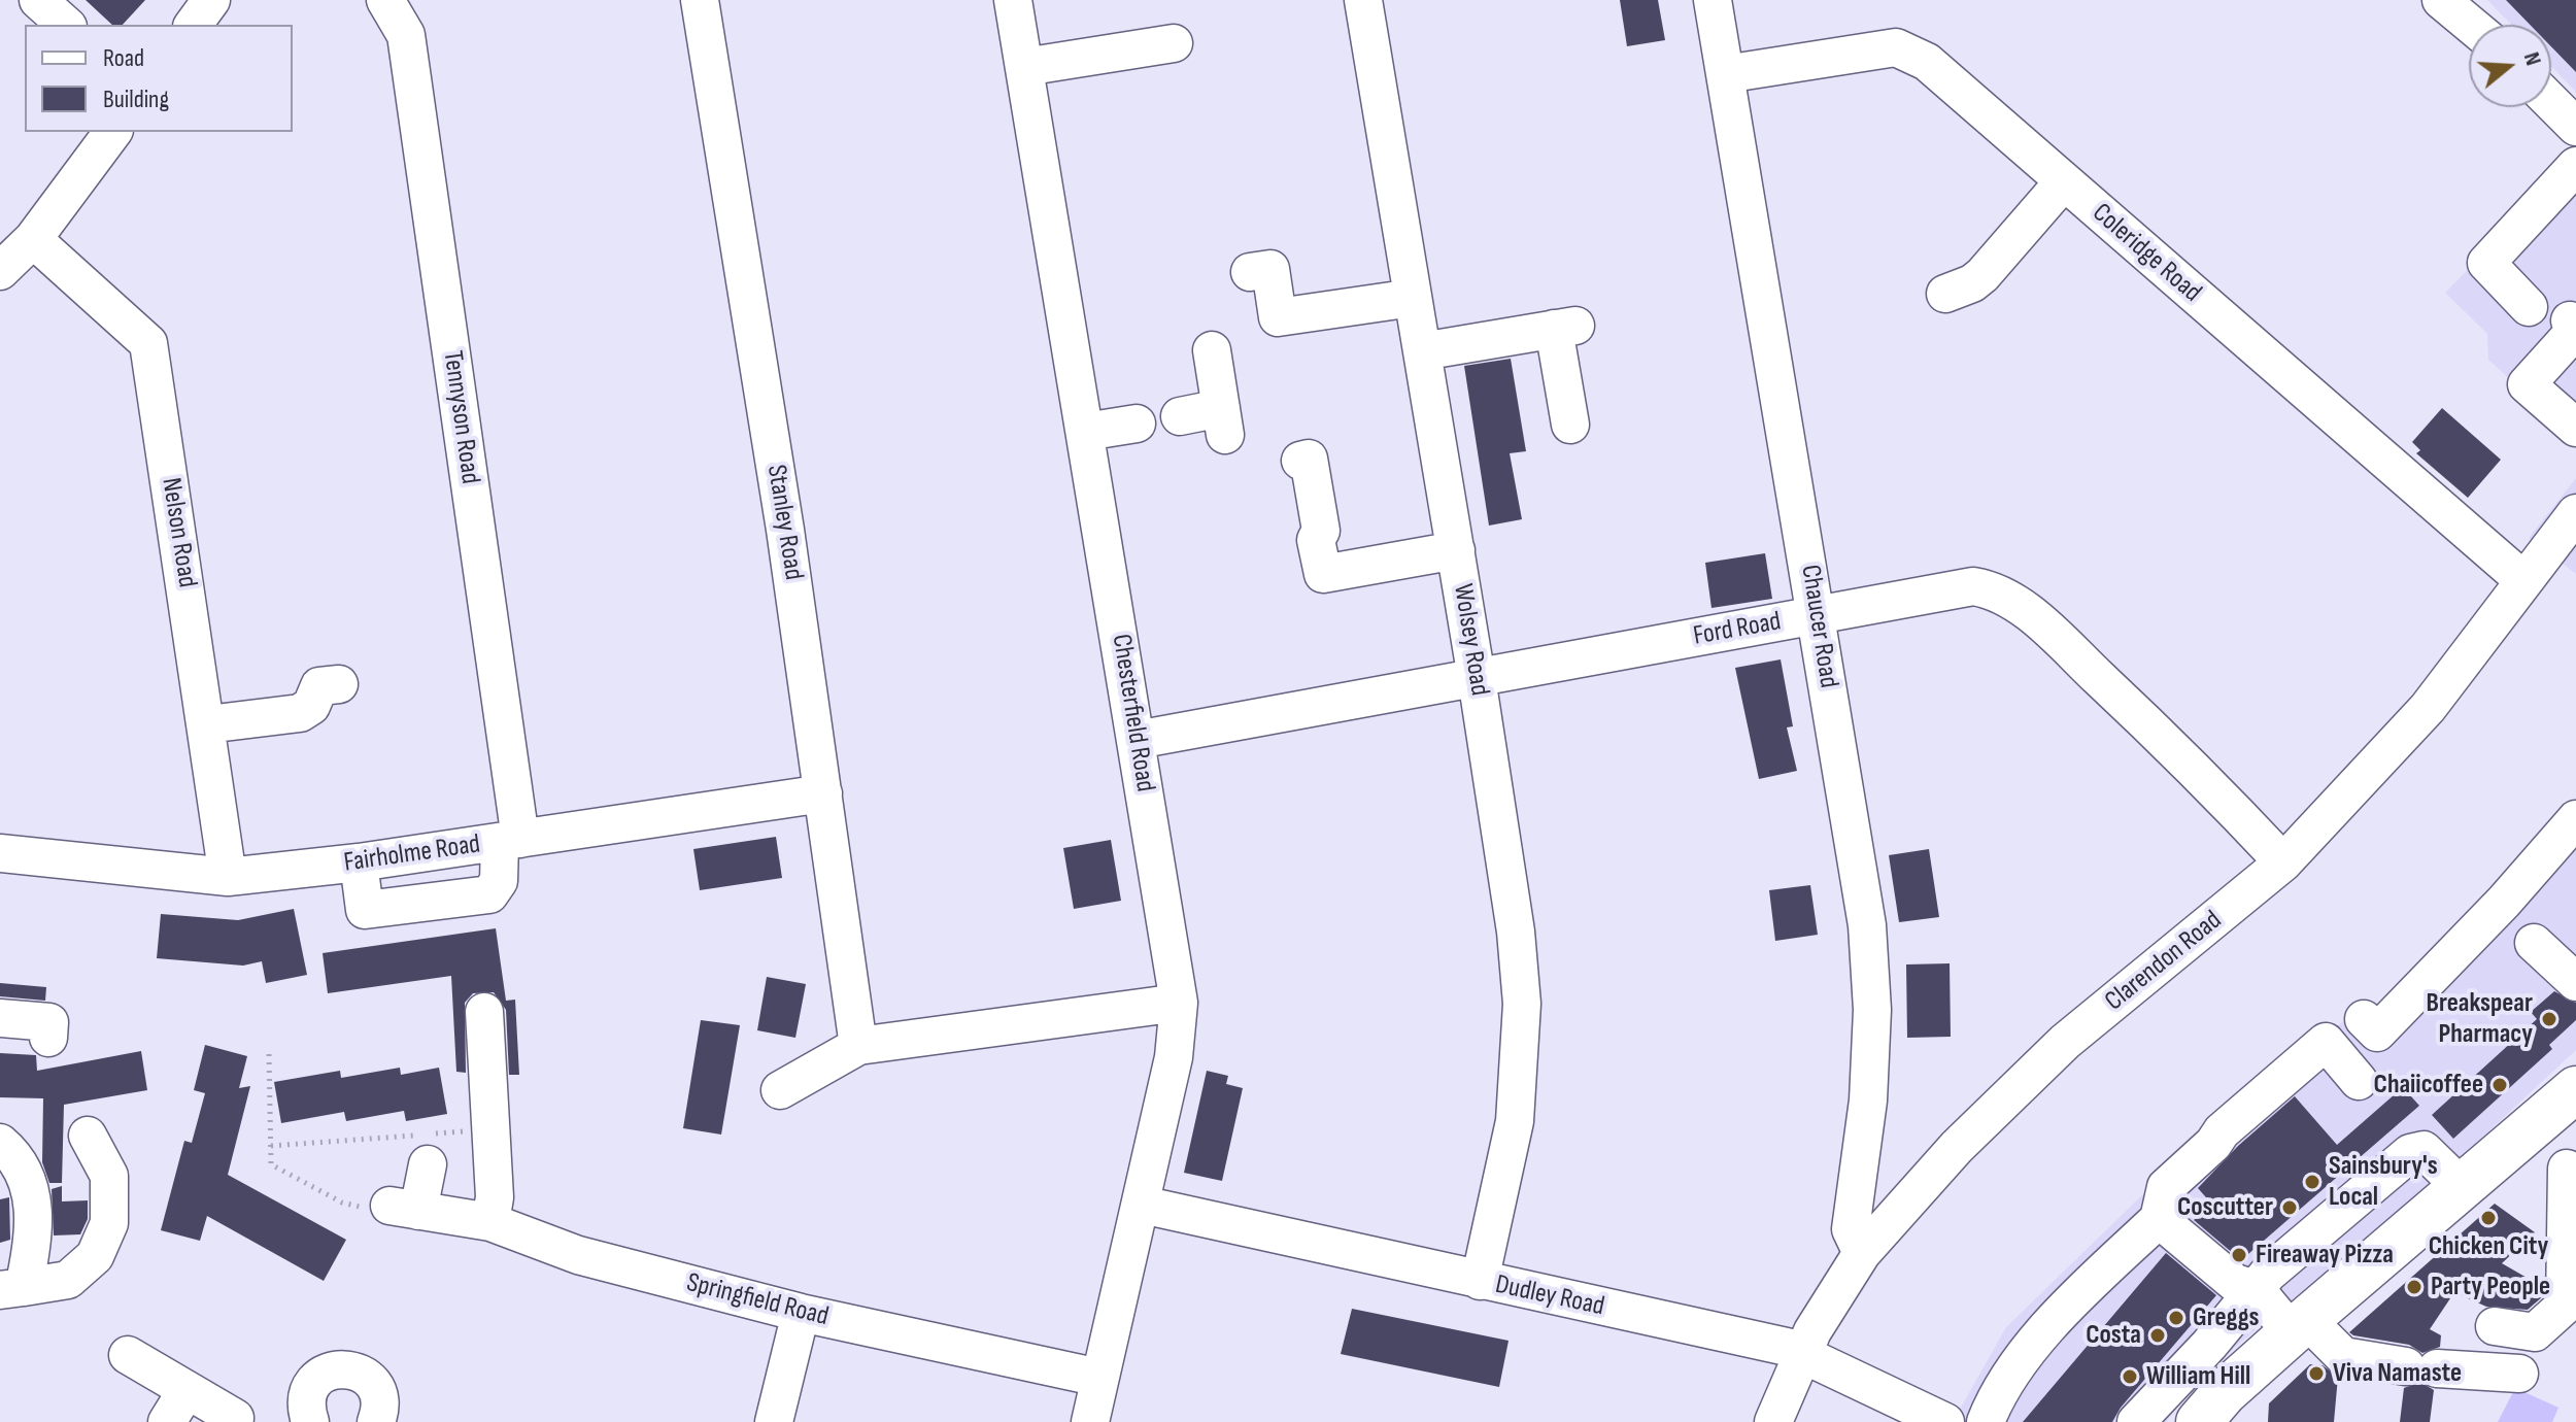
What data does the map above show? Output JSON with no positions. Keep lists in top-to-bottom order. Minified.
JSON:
{"streets":{"street":["Coleridge Road","Tennyson Road","Stanley Road","Nelson Road","Chaucer Road","Ford Road","Wolsey Road","Chesterfield Road","Fairholme Road","Clarendon Road","Dudley Road","Springfield Road"]},"crossings":[["Coleridge Road","Chaucer Road"],["Coleridge Road","Clarendon Road"],["Tennyson Road","Fairholme Road"],["Stanley Road","Fairholme Road"],["Nelson Road","Fairholme Road"],["Chaucer Road","Ford Road"],["Chaucer Road","Clarendon Road"],["Ford Road","Wolsey Road"],["Ford Road","Chesterfield Road"],["Ford Road","Clarendon Road"],["Wolsey Road","Dudley Road"],["Chesterfield Road","Dudley Road"],["Chesterfield Road","Springfield Road"],["Clarendon Road","Dudley Road"]],"places":["Breakspear Pharmacy","Chaiicoffee","Sainsbury's Local","Coscutter","Chicken City","Fireaway Pizza","Party People","Greggs","Costa","Viva Namaste","William Hill"],"legend":["Road","Building"],"north":"right"}
